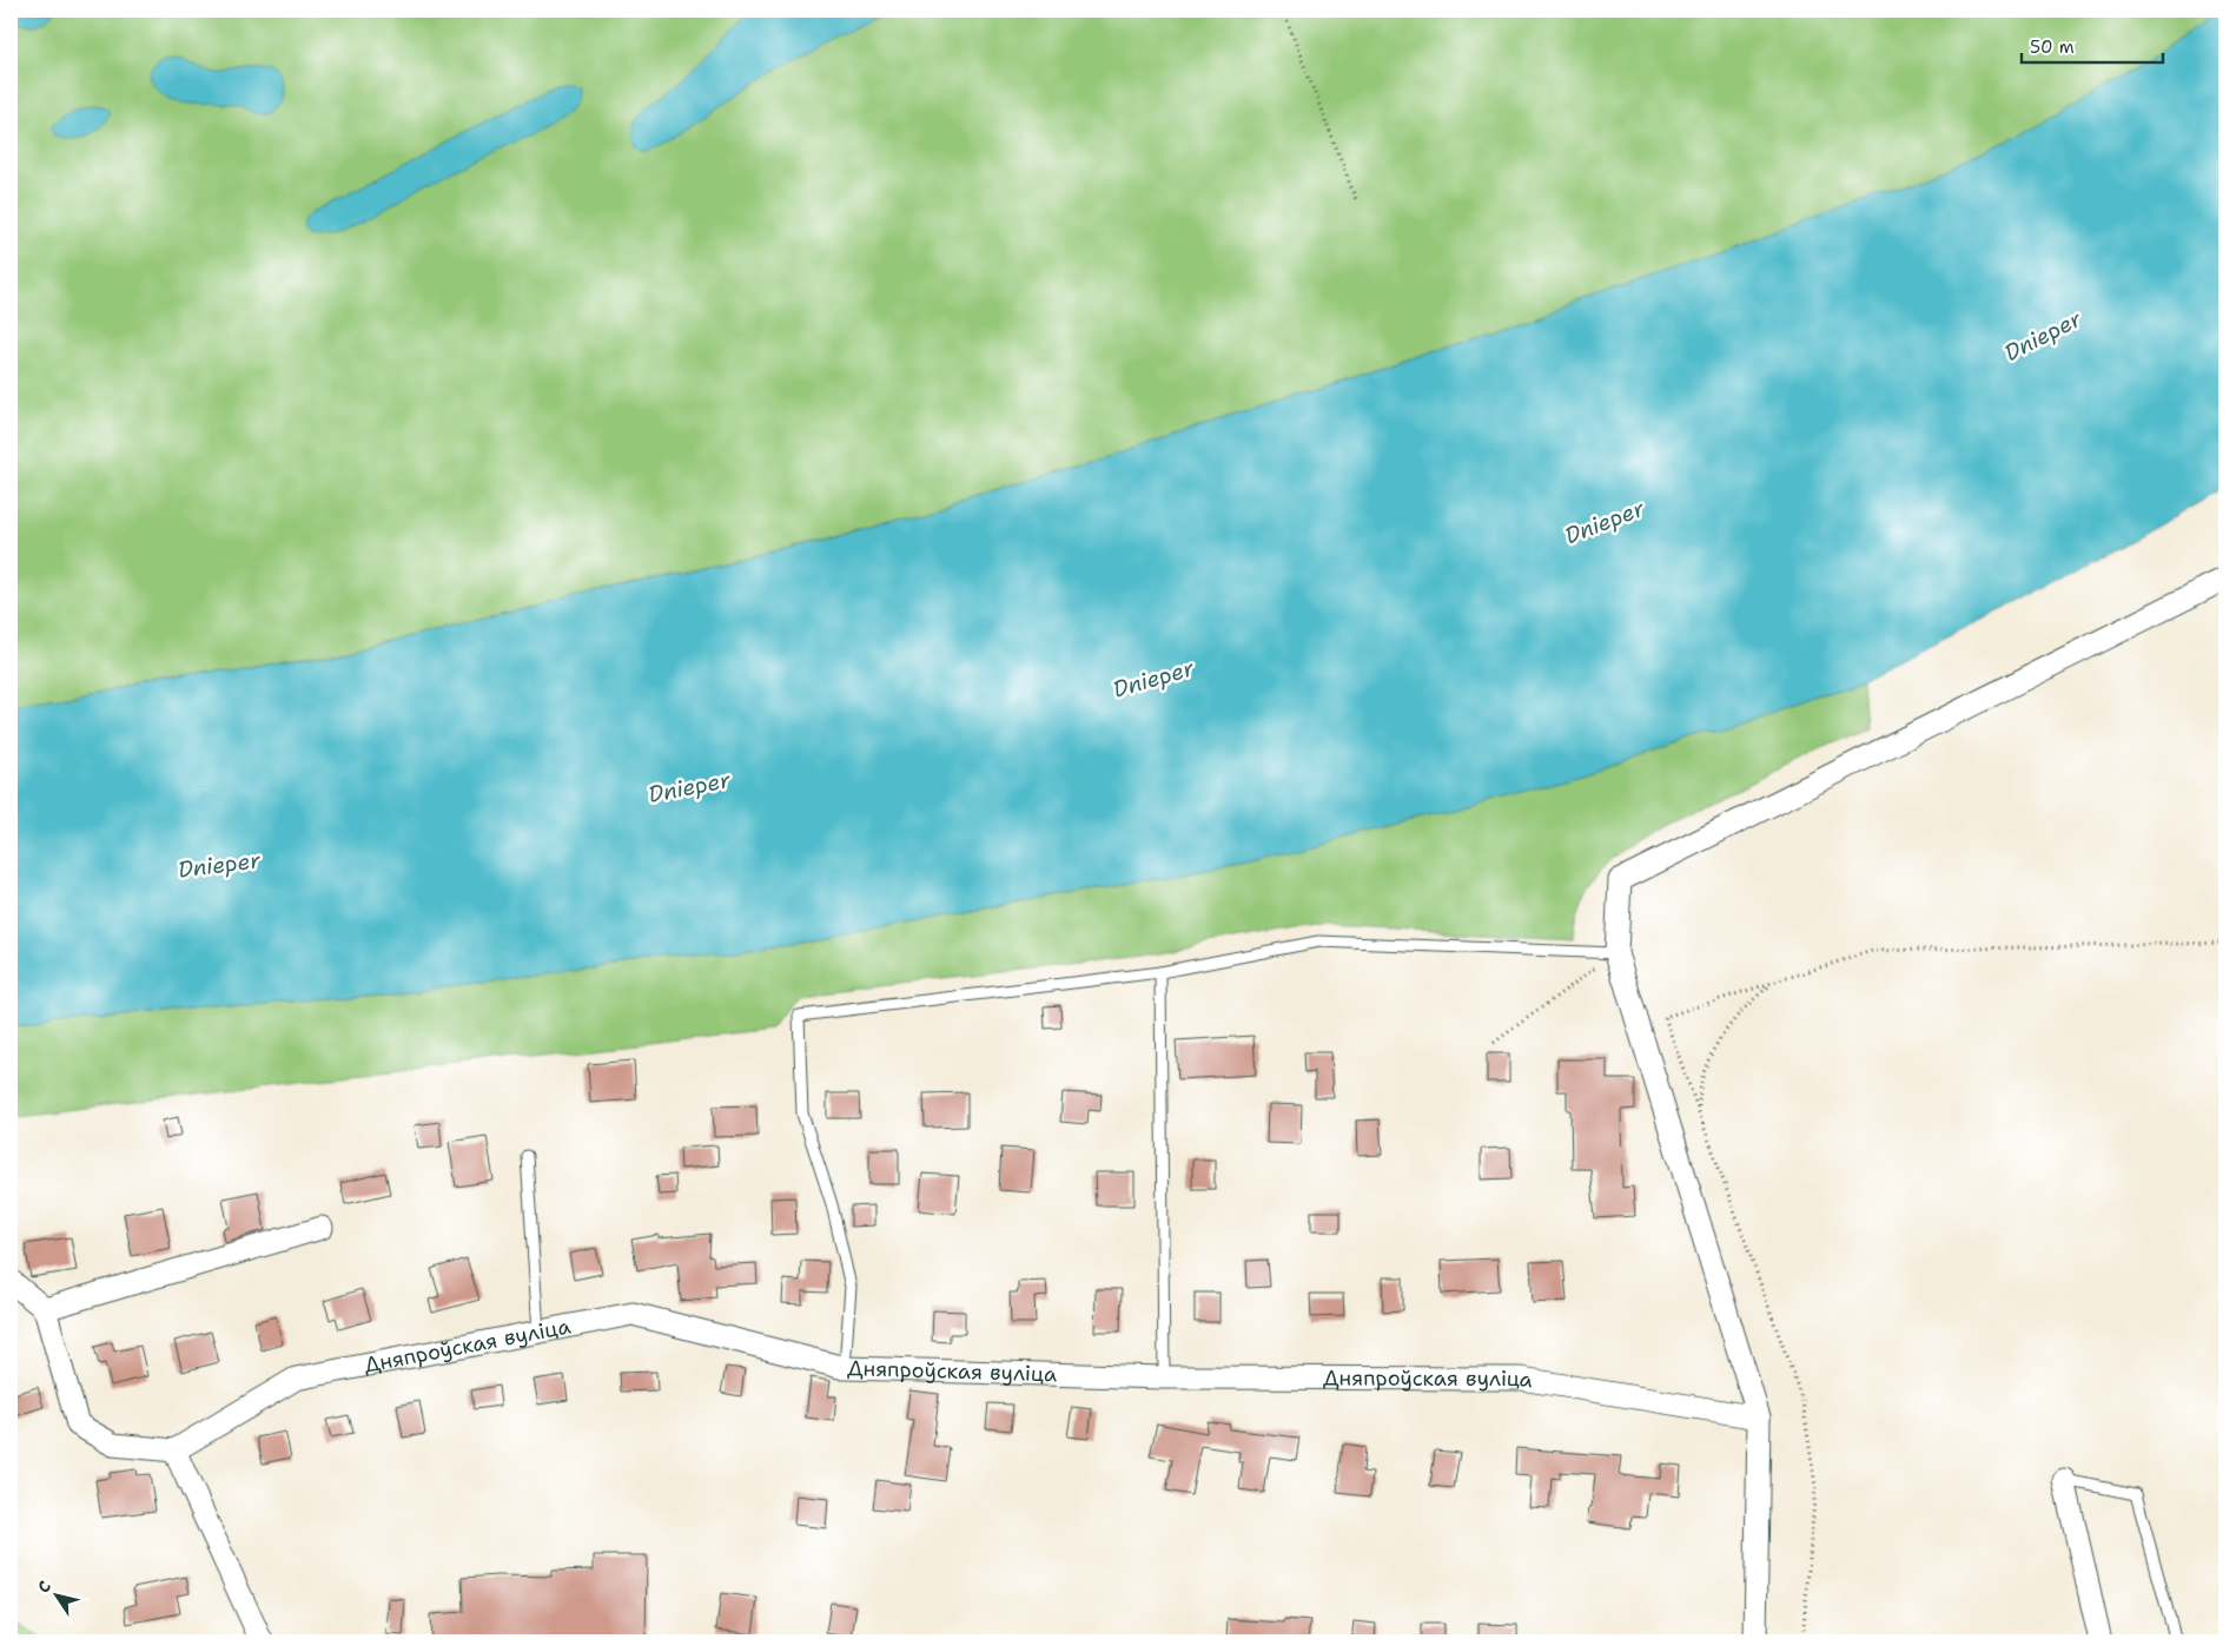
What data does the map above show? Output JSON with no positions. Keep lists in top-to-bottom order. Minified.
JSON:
{"streets":{"street":["Дняпроўская вуліца"]},"water":["Dnieper"],"scale_bar":"50 m","north":"top left"}
